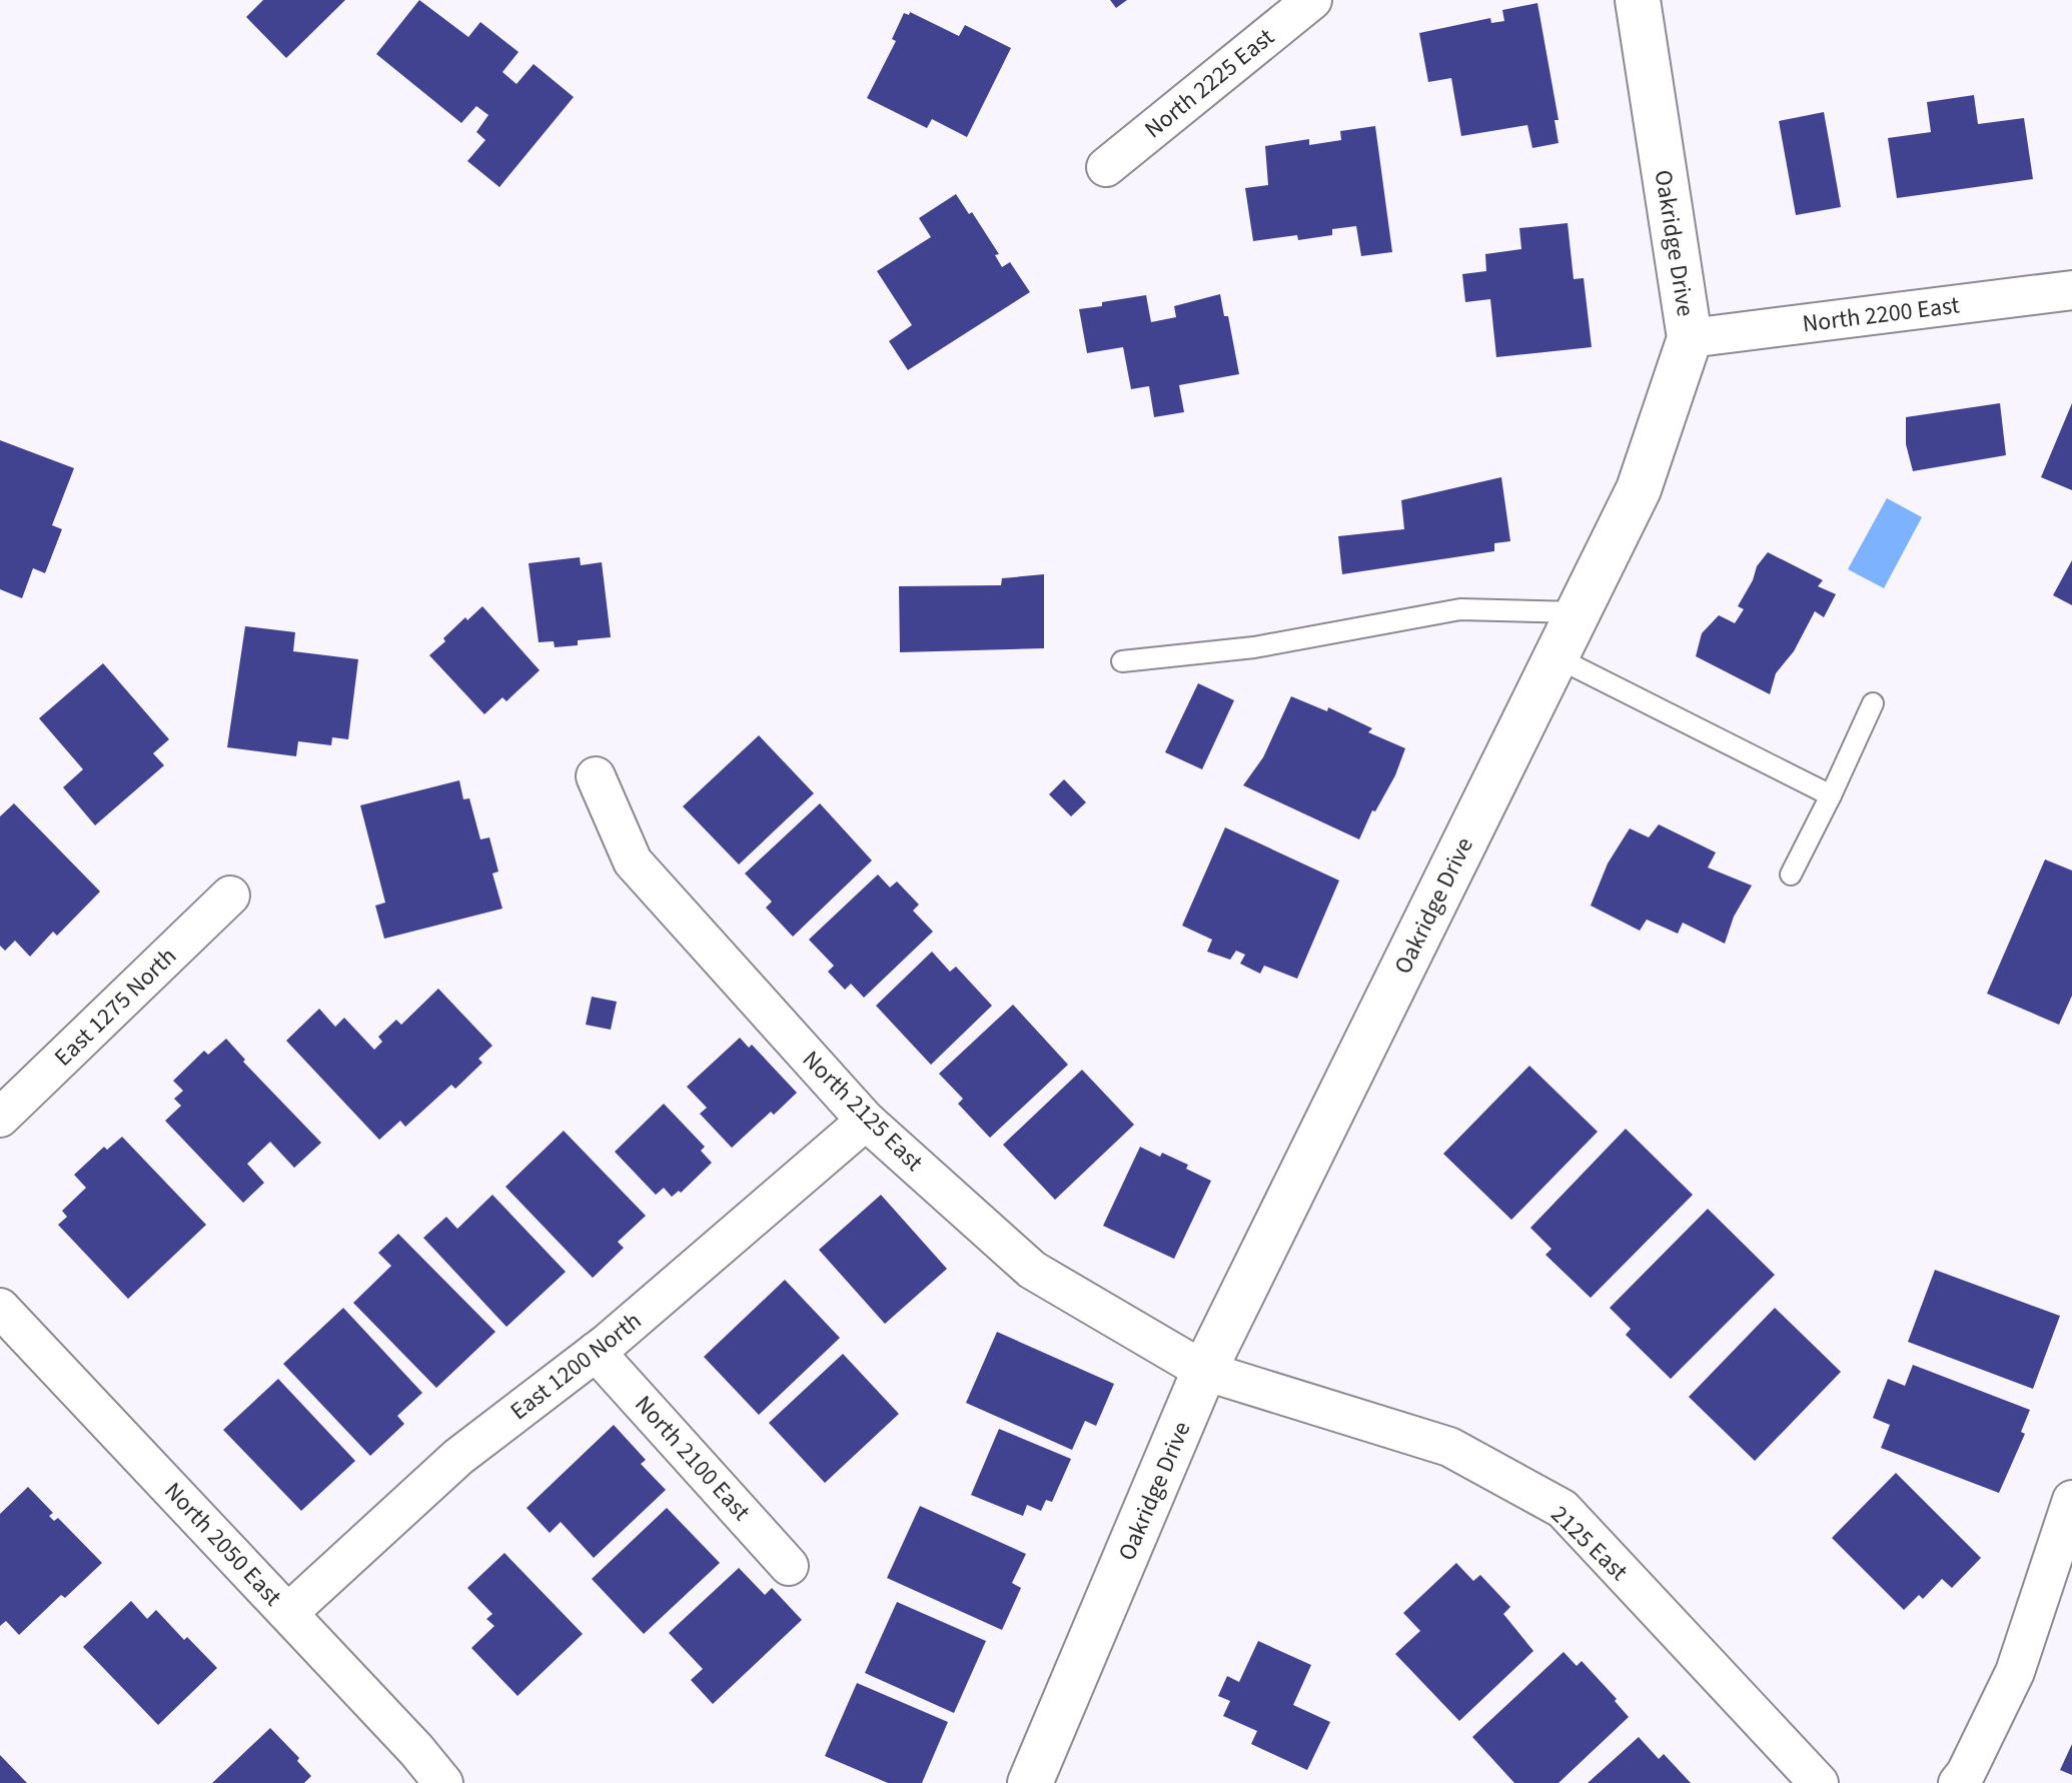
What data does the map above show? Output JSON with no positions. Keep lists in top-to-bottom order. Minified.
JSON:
{"streets":{"street":["North 2225 East","Oakridge Drive","North 2200 East","East 1275 North","North 2125 East","East 1200 North","North 2100 East","2125 East","North 2050 East"]},"crossings":[["Oakridge Drive","North 2200 East"],["Oakridge Drive","North 2125 East"],["Oakridge Drive","2125 East"],["North 2125 East","East 1200 North"],["North 2125 East","2125 East"],["East 1200 North","North 2100 East"],["East 1200 North","North 2050 East"]]}
